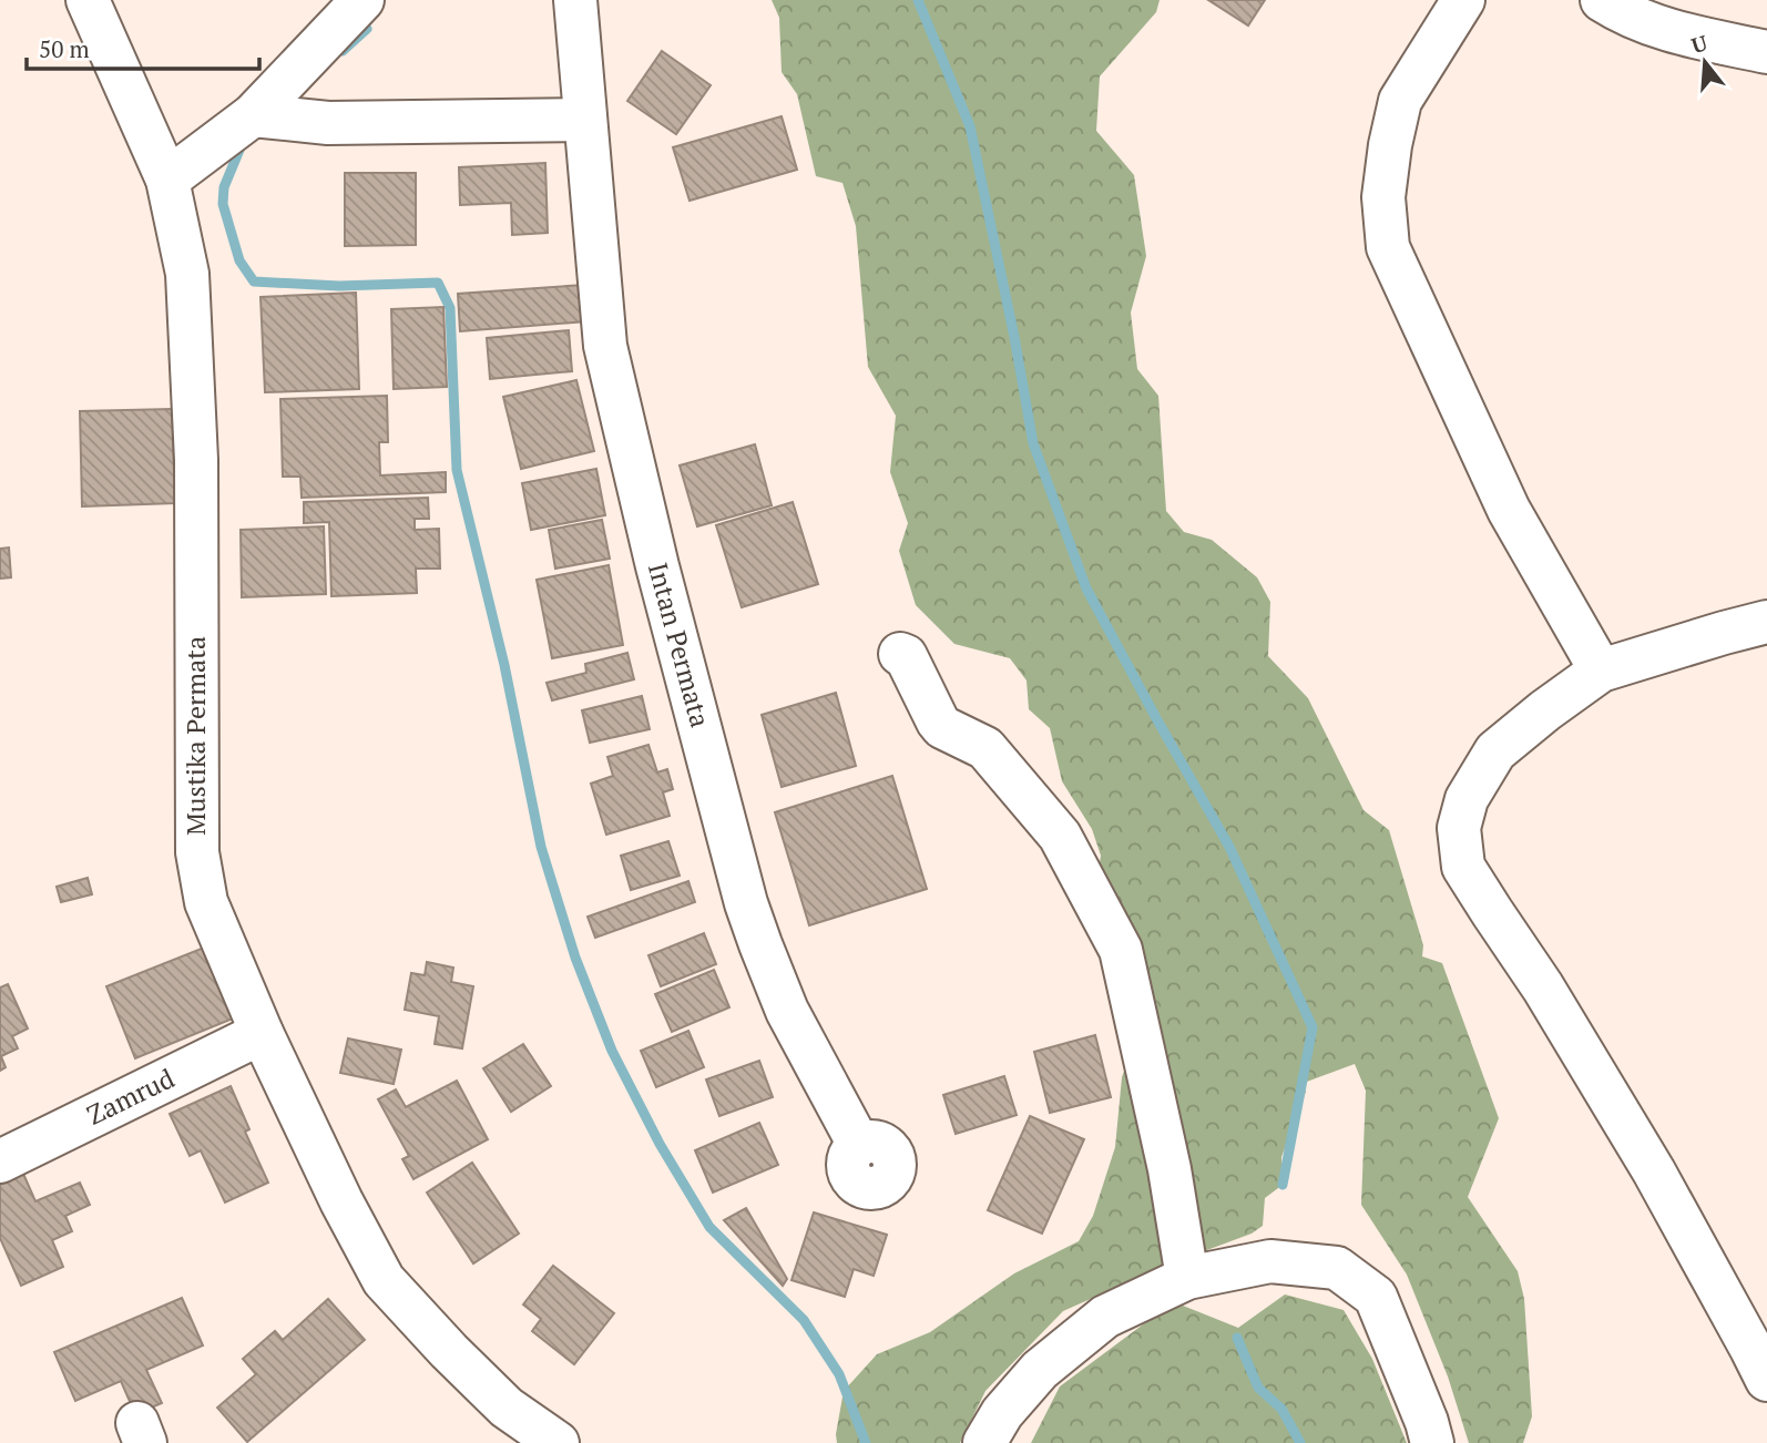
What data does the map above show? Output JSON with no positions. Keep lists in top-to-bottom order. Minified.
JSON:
{"streets":{"street":["Intan Permata","Mustika Permata","Zamrud"]},"crossings":[["Mustika Permata","Zamrud"]],"scale_bar":"50 m","north":"top"}
